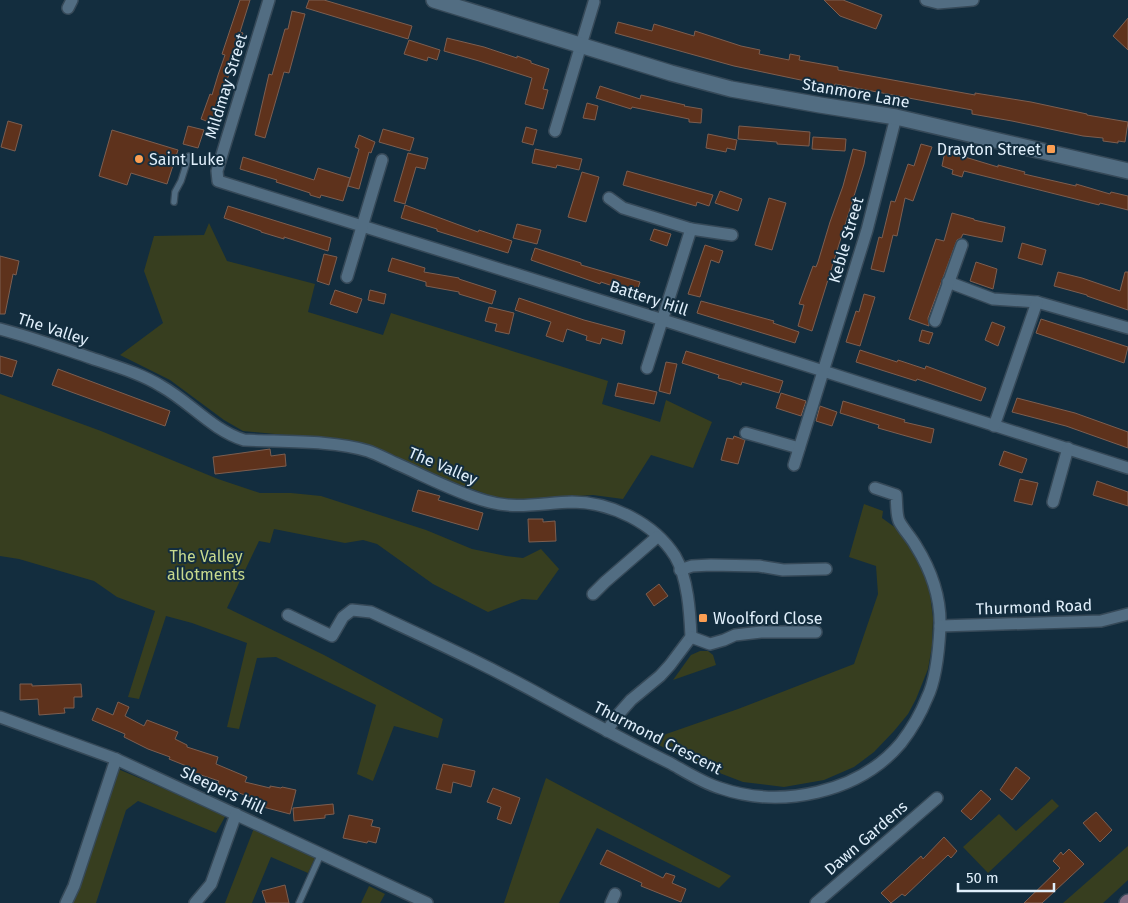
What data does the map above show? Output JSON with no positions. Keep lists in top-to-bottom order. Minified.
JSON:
{"streets":{"street":["Mildmay Street","Stanmore Lane","Keble Street","Battery Hill","The Valley","Thurmond Road","Thurmond Crescent","Sleepers Hill","Dawn Gardens"]},"crossings":[["Mildmay Street","Battery Hill"],["Stanmore Lane","Keble Street"],["Keble Street","Battery Hill"],["Thurmond Road","Thurmond Crescent"]],"parks":["The Valley allotments"],"places":{"transit":["Drayton Street","Woolford Close"],"other":["Saint Luke"]},"scale_bar":"50 m"}
